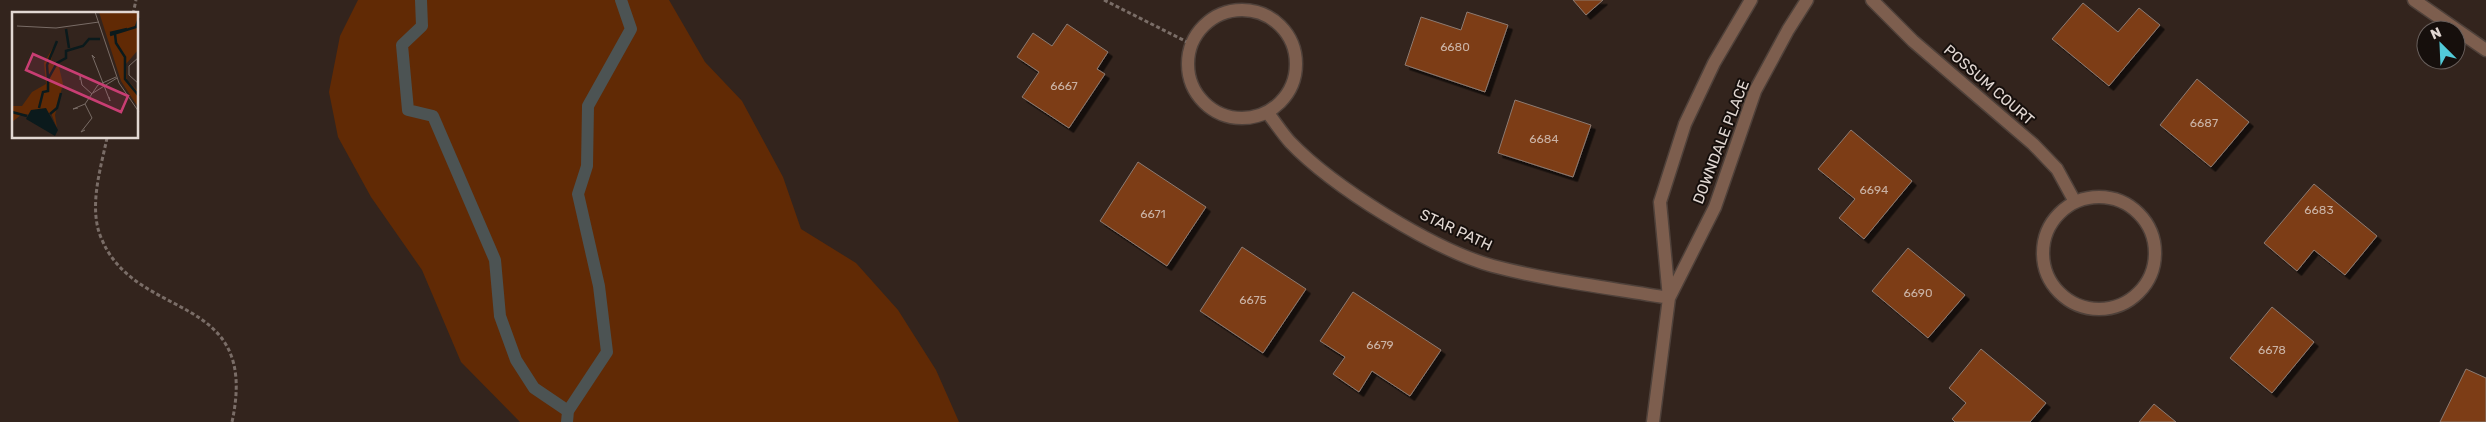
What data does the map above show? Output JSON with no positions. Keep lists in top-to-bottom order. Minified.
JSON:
{"streets":{"street":["POSSUM COURT","DOWNDALE PLACE","STAR PATH"]},"crossings":[["DOWNDALE PLACE","STAR PATH"]],"house_numbers":["6680","6667","6687","6684","6694","6683","6671","6690","6675","6679","6678"],"north":"top left"}
